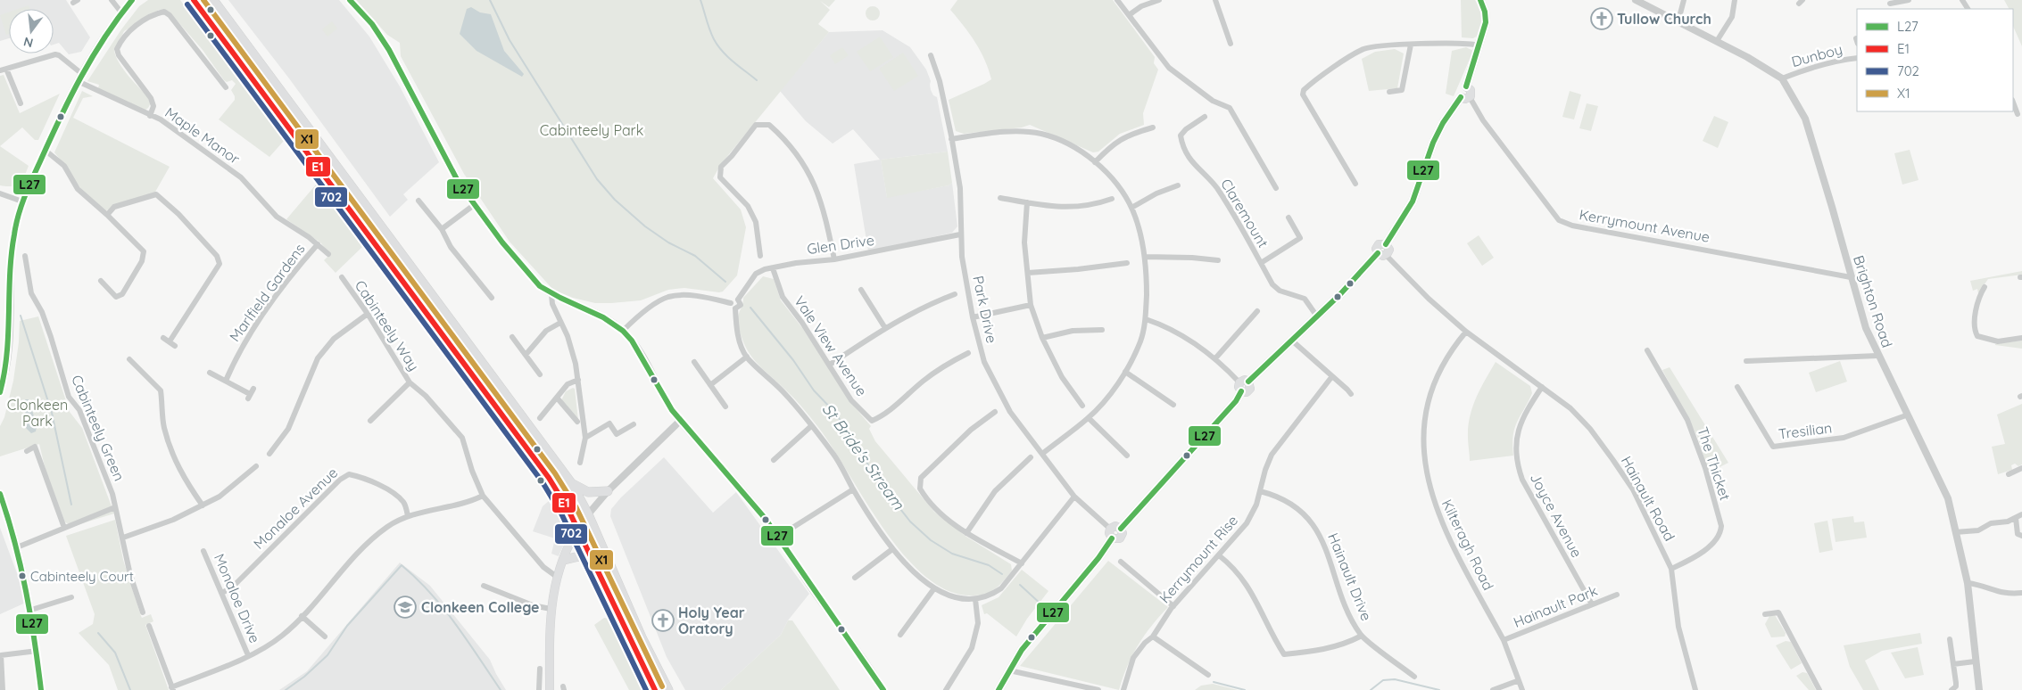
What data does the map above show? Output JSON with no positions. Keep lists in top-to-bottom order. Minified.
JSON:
{"streets":{"street":["Dunboy","Maple Manor","Claremount","Kerrymount Avenue","Glen Drive","Marlfield Gardens","Brighton Road","Park Drive","Cabinteely Way","Vale View Avenue","Cabinteely Green","Tresilian","The Thicket","Hainault Road","Monaloe Avenue","Joyce Avenue","Kilteragh Road","Kerrymount Rise","Hainault Drive","Monaloe Drive","Hainault Park"]},"crossings":[["Dunboy","Brighton Road"],["Maple Manor","Marlfield Gardens"],["Kerrymount Avenue","Brighton Road"],["Glen Drive","Park Drive"],["Glen Drive","Vale View Avenue"],["Brighton Road","Tresilian"],["The Thicket","Hainault Road"],["Hainault Road","Joyce Avenue"],["Hainault Road","Kilteragh Road"],["Monaloe Avenue","Monaloe Drive"],["Joyce Avenue","Hainault Park"],["Kilteragh Road","Hainault Park"],["Kerrymount Rise","Hainault Drive"]],"water":["St Bride's Stream"],"parks":["Cabinteely Park","Clonkeen Park"],"places":{"church":["Tullow Church","Holy Year Oratory"],"other":["Cabinteely Court"],"school or university":["Clonkeen College"]},"lines":["transit line L27","transit line E1","transit line X1","transit line 702"],"legend":["L27","E1","702","X1"],"north":"bottom"}
